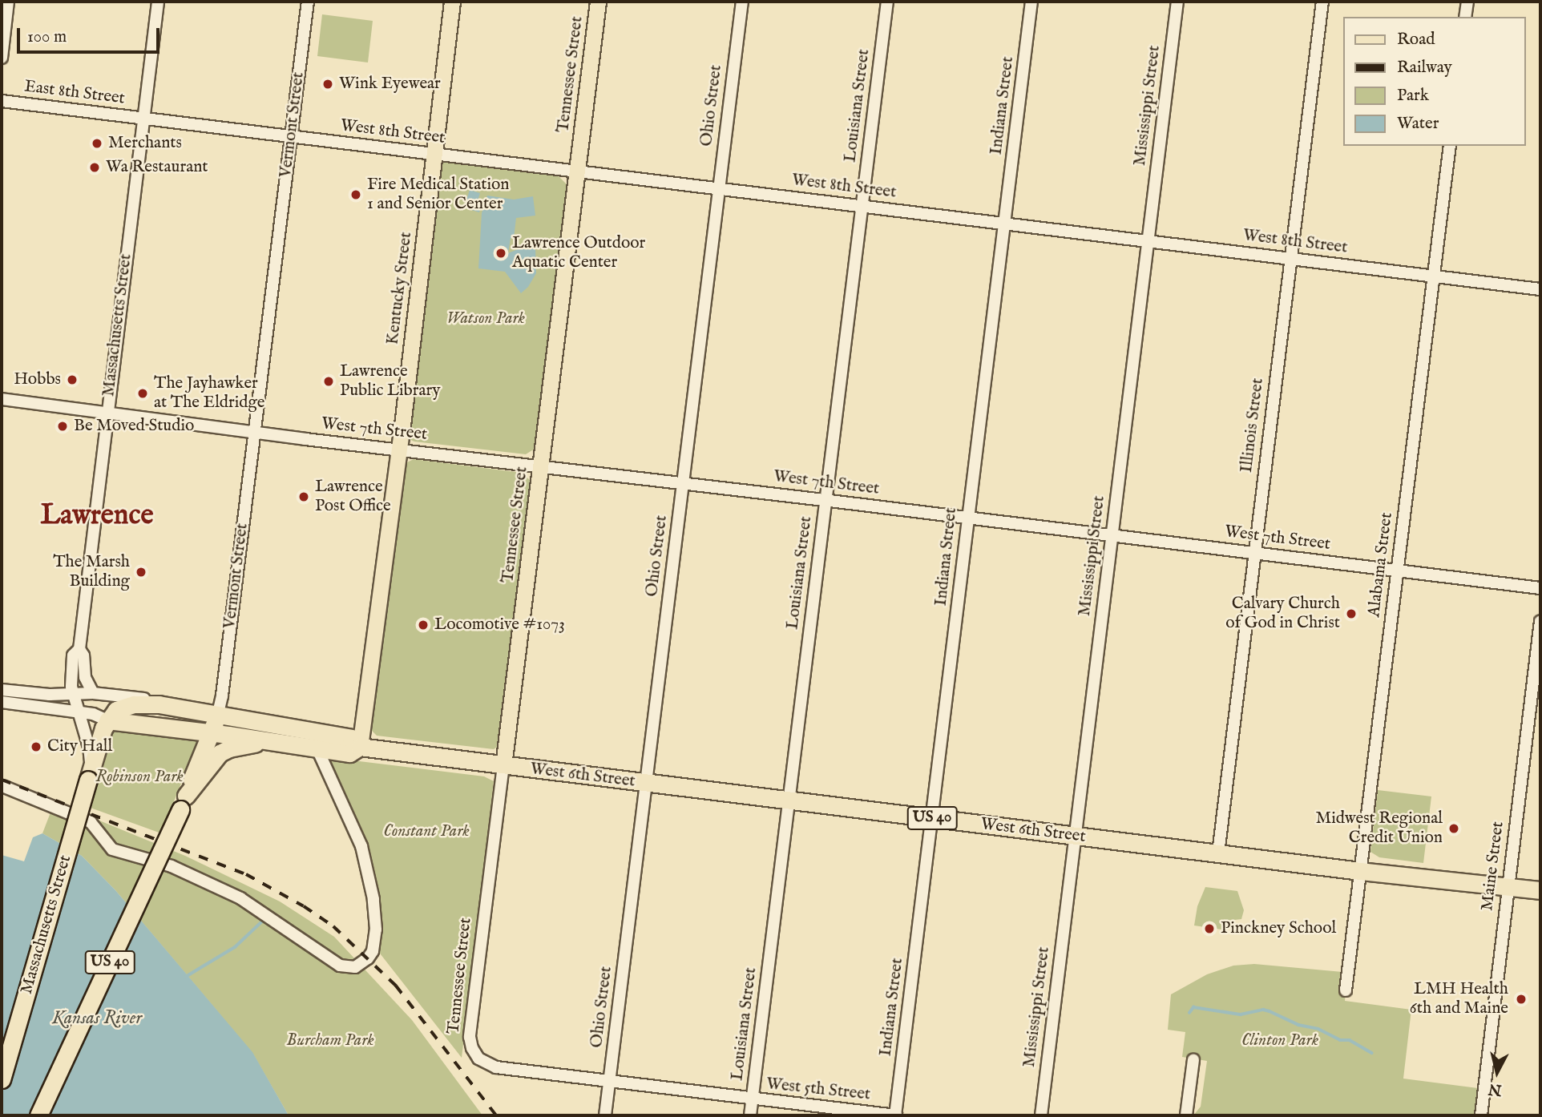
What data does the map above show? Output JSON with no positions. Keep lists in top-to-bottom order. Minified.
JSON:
{"streets":{"highway":["Vermont Street","Massachusetts Street","West 6th Street","US 40"],"main road":["Tennessee Street","Kentucky Street"],"street":["East 8th Street","Ohio Street","Louisiana Street","Indiana Street","Mississippi Street","West 8th Street","Illinois Street","West 7th Street","Alabama Street","Maine Street","West 5th Street"]},"crossings":[["Tennessee Street","West 8th Street"],["Tennessee Street","West 7th Street"],["Tennessee Street","West 6th Street"],["Tennessee Street","West 5th Street"],["East 8th Street","West 8th Street"],["East 8th Street","Massachusetts Street"],["Ohio Street","West 8th Street"],["Ohio Street","West 7th Street"],["Ohio Street","West 6th Street"],["Ohio Street","West 5th Street"],["Louisiana Street","West 8th Street"],["Louisiana Street","West 7th Street"],["Louisiana Street","West 6th Street"],["Louisiana Street","West 5th Street"],["Indiana Street","West 8th Street"],["Indiana Street","West 7th Street"],["Indiana Street","West 6th Street"],["Indiana Street","West 5th Street"],["Mississippi Street","West 8th Street"],["Mississippi Street","West 7th Street"],["Mississippi Street","West 6th Street"],["Vermont Street","West 8th Street"],["Vermont Street","West 7th Street"],["Vermont Street","West 6th Street"],["Vermont Street","US 40"],["West 8th Street","Kentucky Street"],["West 8th Street","Massachusetts Street"],["West 8th Street","Illinois Street"],["West 8th Street","Alabama Street"],["Kentucky Street","West 7th Street"],["Kentucky Street","West 6th Street"],["Massachusetts Street","West 7th Street"],["Massachusetts Street","West 6th Street"],["Illinois Street","West 7th Street"],["Illinois Street","West 6th Street"],["West 7th Street","Alabama Street"],["Alabama Street","West 6th Street"],["West 6th Street","US 40"],["West 6th Street","Maine Street"]],"districts":["Lawrence"],"water":["Kansas River"],"parks":["Watson Park","Robinson Park","Constant Park","Burcham Park","Clinton Park"],"places":["Wink Eyewear","Merchants","Wa Restaurant","Fire Medical Station 1 and Senior Center","Lawrence Outdoor Aquatic Center","Hobbs","Lawrence Public Library","The Jayhawker at The Eldridge","Be Moved Studio","Lawrence Post Office","The Marsh Building","Calvary Church of God in Christ","Locomotive #1073","City Hall","Midwest Regional Credit Union","Pinckney School","LMH Health 6th and Maine"],"legend":["Road","Railway","Park","Water"],"scale_bar":"100 m","north":"bottom"}
